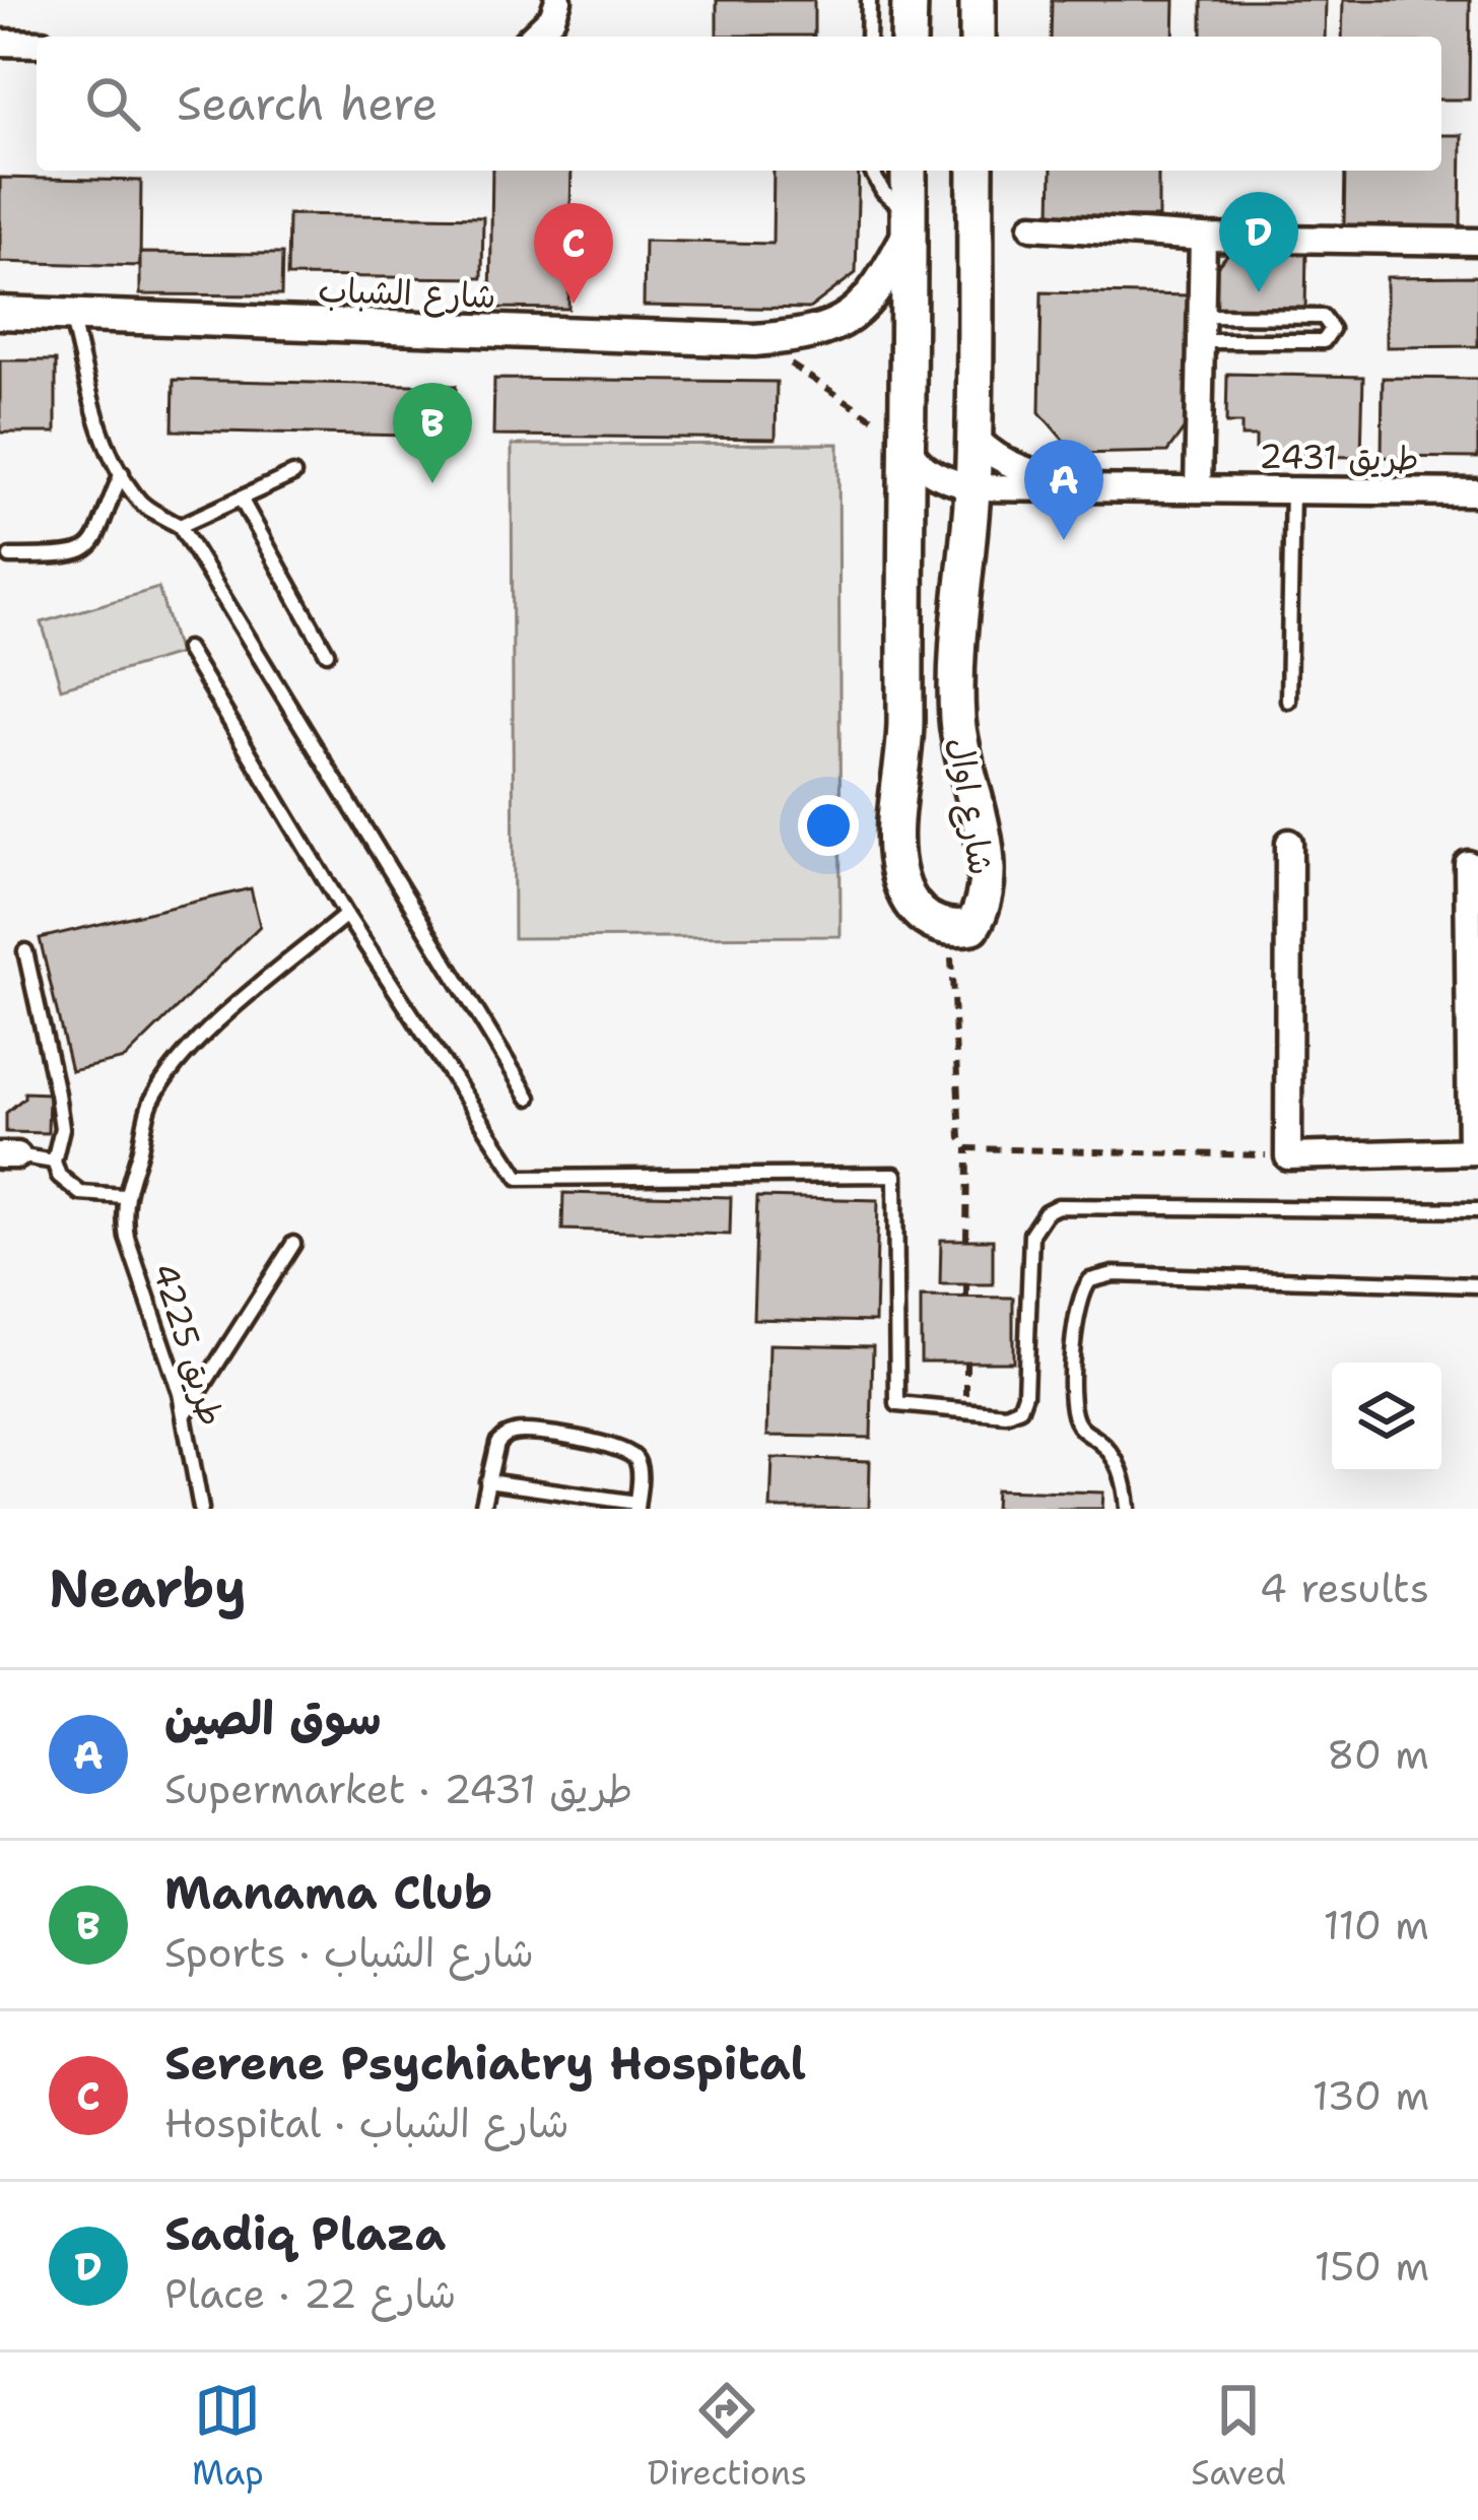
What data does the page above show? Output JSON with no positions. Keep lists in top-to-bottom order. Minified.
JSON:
{"streets":{"main road":["شارع اوال"],"street":["شارع الشباب","طريق 2431"],"lane":["طريق 4225"]},"crossings":[["شارع الشباب","شارع اوال"],["طريق 2431","شارع اوال"]],"page":{"search":"Search here","pins":["D","C","B","A"],"heading":["Nearby","4 results"],"list":[{"mark":"A","name":"سوق الصين","note":"Supermarket · طريق 2431","value":"80 m"},{"mark":"B","name":"Manama Club","note":"Sports · شارع الشباب","value":"110 m"},{"mark":"C","name":"Serene Psychiatry Hospital","note":"Hospital · شارع الشباب","value":"130 m"},{"mark":"D","name":"Sadiq Plaza","note":"Place · شارع 22","value":"150 m"}],"nav":["Map","Directions","Saved"]}}
